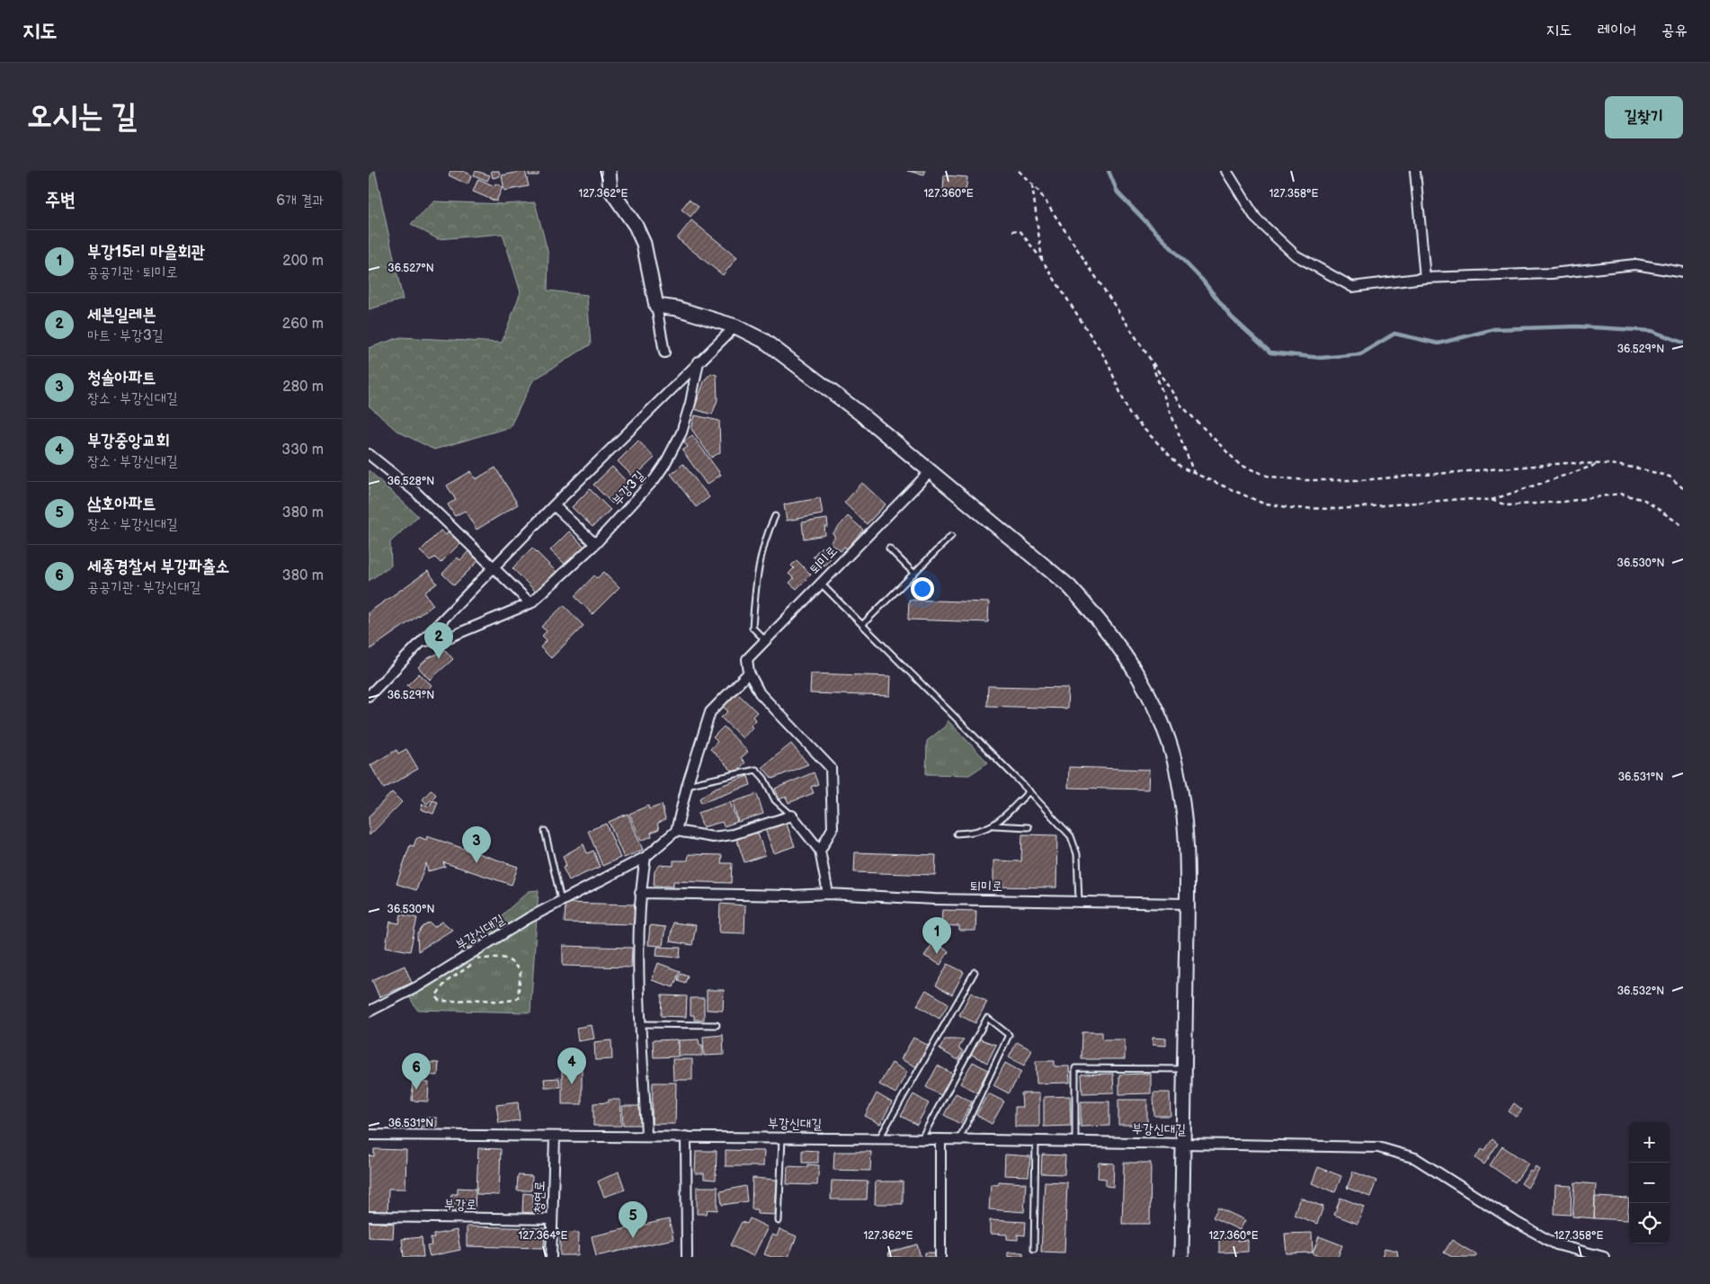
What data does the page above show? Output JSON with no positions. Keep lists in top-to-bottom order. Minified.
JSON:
{"streets":{"street":["부강3길","퇴미로","부강신대길","청연로","부강로"]},"crossings":[["부강신대길","청연로"],["청연로","부강로"]],"page":{"header":"지도","nav":["지도","레이어","공유"],"buttons":"길찾기","title":"오시는 길","heading":["주변","6개 결과"],"list":[{"mark":"1","name":"부강15리 마을회관","note":"공공기관 · 퇴미로","value":"200 m"},{"mark":"2","name":"세븐일레븐","note":"마트 · 부강3길","value":"260 m"},{"mark":"3","name":"청솔아파트","note":"장소 · 부강신대길","value":"280 m"},{"mark":"4","name":"부강중앙교회","note":"장소 · 부강신대길","value":"330 m"},{"mark":"5","name":"삼호아파트","note":"장소 · 부강신대길","value":"380 m"},{"mark":"6","name":"세종경찰서 부강파출소","note":"공공기관 · 부강신대길","value":"380 m"}],"pins":["2","3","1","4","6","5"],"map_buttons":["+","−"]},"coordinates":["127.362°E","127.360°E","127.358°E","36.527°N","36.529°N","36.528°N","36.530°N","36.531°N","36.532°N","127.364°E"]}
